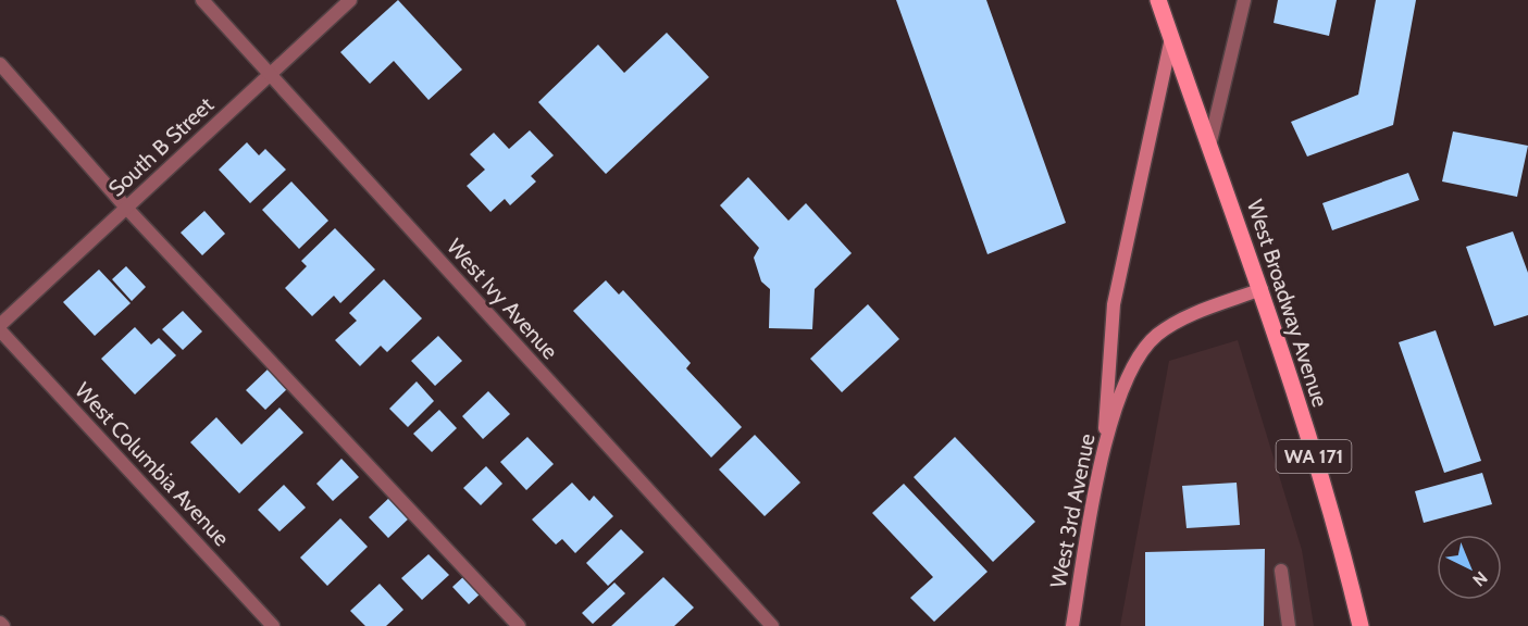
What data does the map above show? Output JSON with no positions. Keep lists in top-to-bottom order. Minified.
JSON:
{"streets":{"main road":["West Broadway Avenue","WA 171","West 3rd Avenue"],"street":["South B Street","West Ivy Avenue","West Columbia Avenue"]},"crossings":[["South B Street","West Ivy Avenue"],["West Broadway Avenue","West 3rd Avenue"]],"north":"bottom right"}
